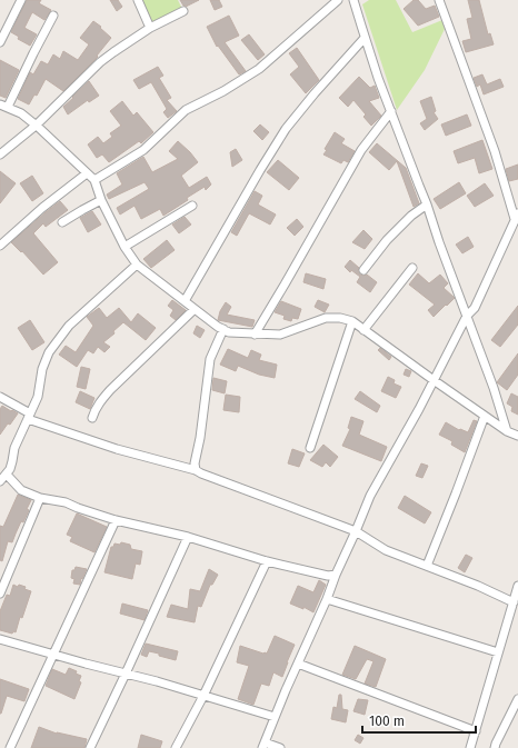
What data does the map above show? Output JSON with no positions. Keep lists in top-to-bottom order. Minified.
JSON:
{"scale_bar":"100 m"}
